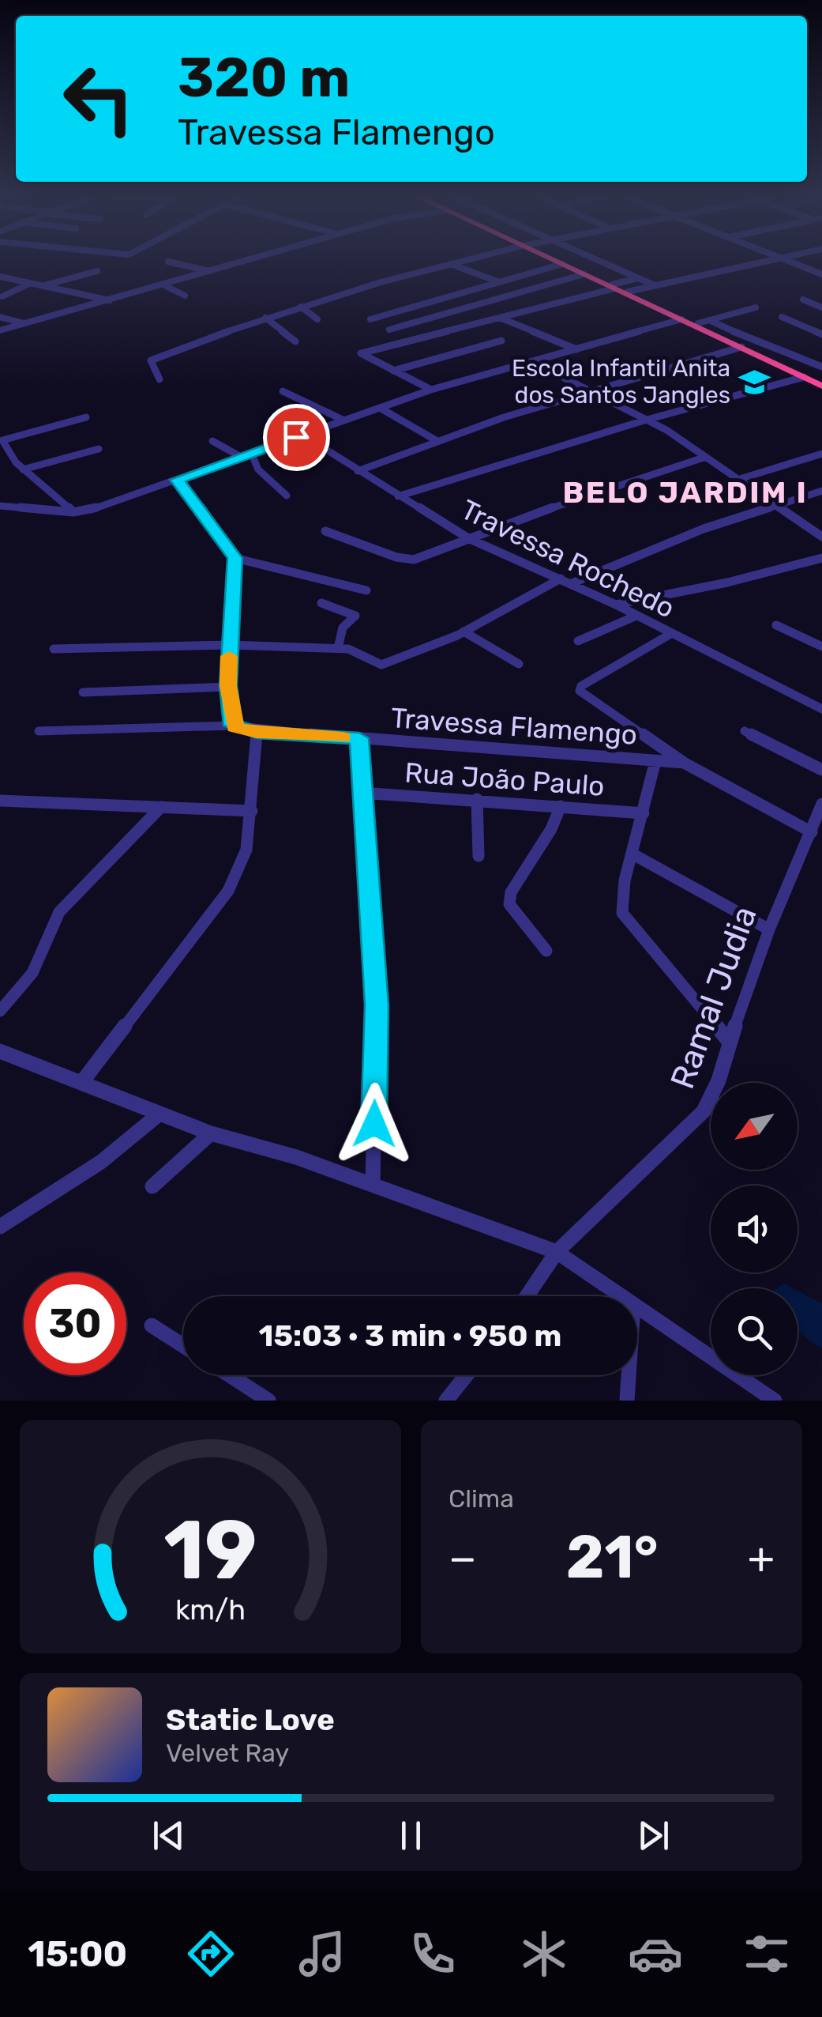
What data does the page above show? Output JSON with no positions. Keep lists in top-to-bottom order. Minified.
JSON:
{"streets":{"street":["Travessa Rochedo","Travessa Flamengo","Rua João Paulo","Ramal Judia"]},"crossings":[["Travessa Rochedo","Travessa Flamengo"],["Travessa Flamengo","Ramal Judia"]],"districts":["BELO JARDIM I"],"places":{"school or university":["Escola Infantil Anita dos Santos Jangles"]},"north":"bottom left","page":{"turn":["320 m","Travessa Flamengo"],"limit":"30","trip":"15:03 · 3 min · 950 m","tile":"Clima","heat":["−","21°","+"],"song":["Static Love","Velvet Ray"],"tabs":"15:00","gauge":["19","km/h"]}}
